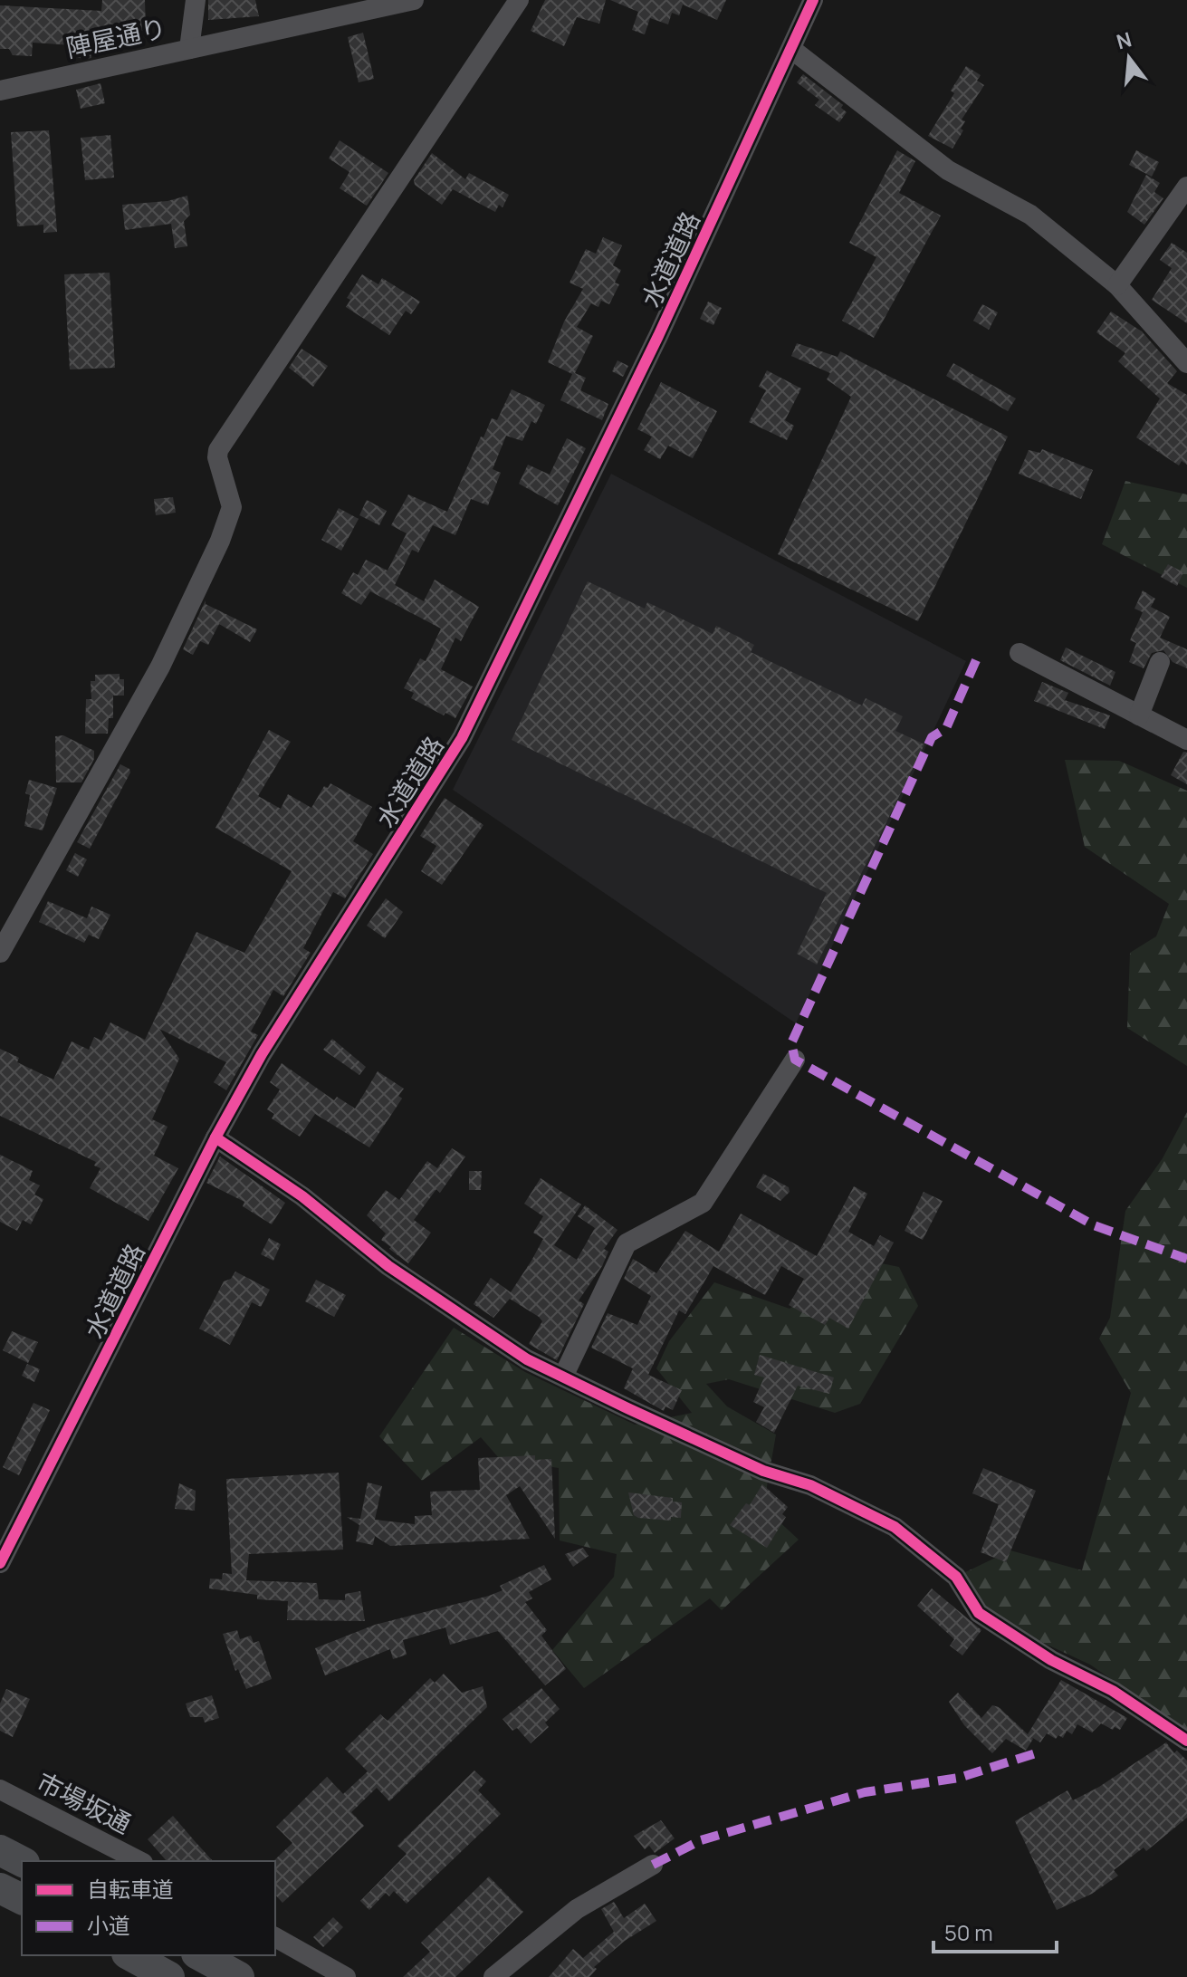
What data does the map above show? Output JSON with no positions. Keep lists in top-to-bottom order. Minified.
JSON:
{"streets":{"street":["陣屋通り","水道道路","市場坂通"]},"legend":["自転車道","小道"],"scale_bar":"50 m","north":"top"}
